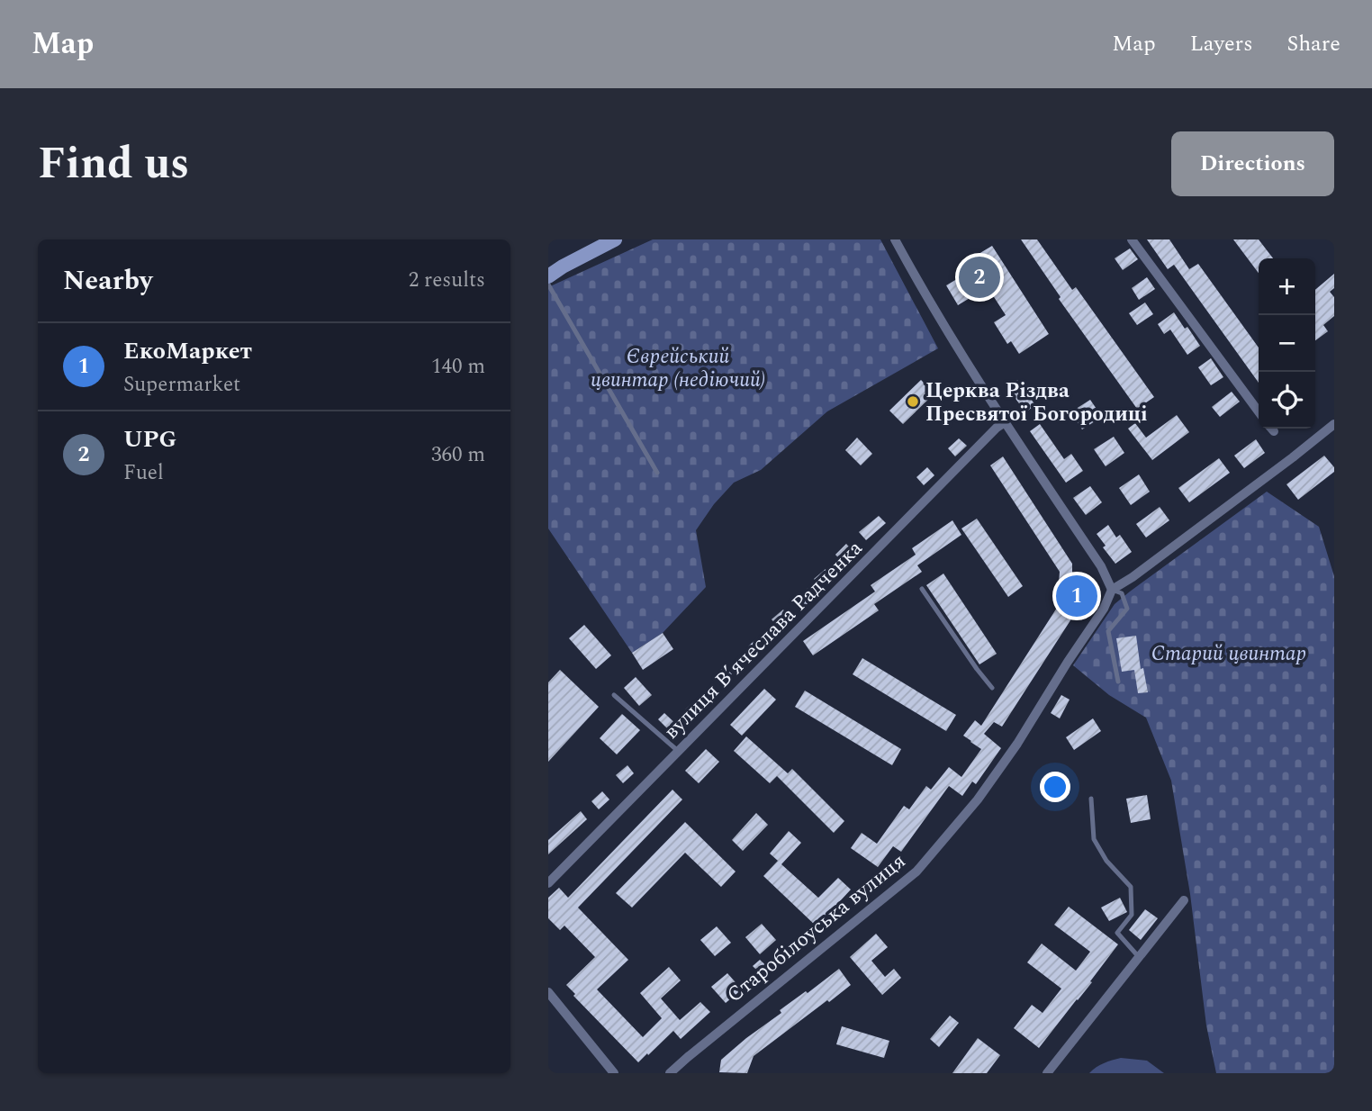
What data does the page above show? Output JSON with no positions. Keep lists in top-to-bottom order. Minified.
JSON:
{"streets":{"street":["вулиця Вʼячеслава Радченка","Старобілоуська вулиця"]},"parks":["Єврейський цвинтар (недіючий)","Старий цвинтар"],"places":["Церква Різдва Пресвятої Богородиці"],"page":{"header":"Map","nav":["Map","Layers","Share"],"title":"Find us","buttons":"Directions","heading":["Nearby","2 results"],"pins":["2","1"],"map_buttons":["+","−"],"list":[{"mark":"1","name":"ЕкоМаркет","note":"Supermarket","value":"140 m"},{"mark":"2","name":"UPG","note":"Fuel","value":"360 m"}]}}
